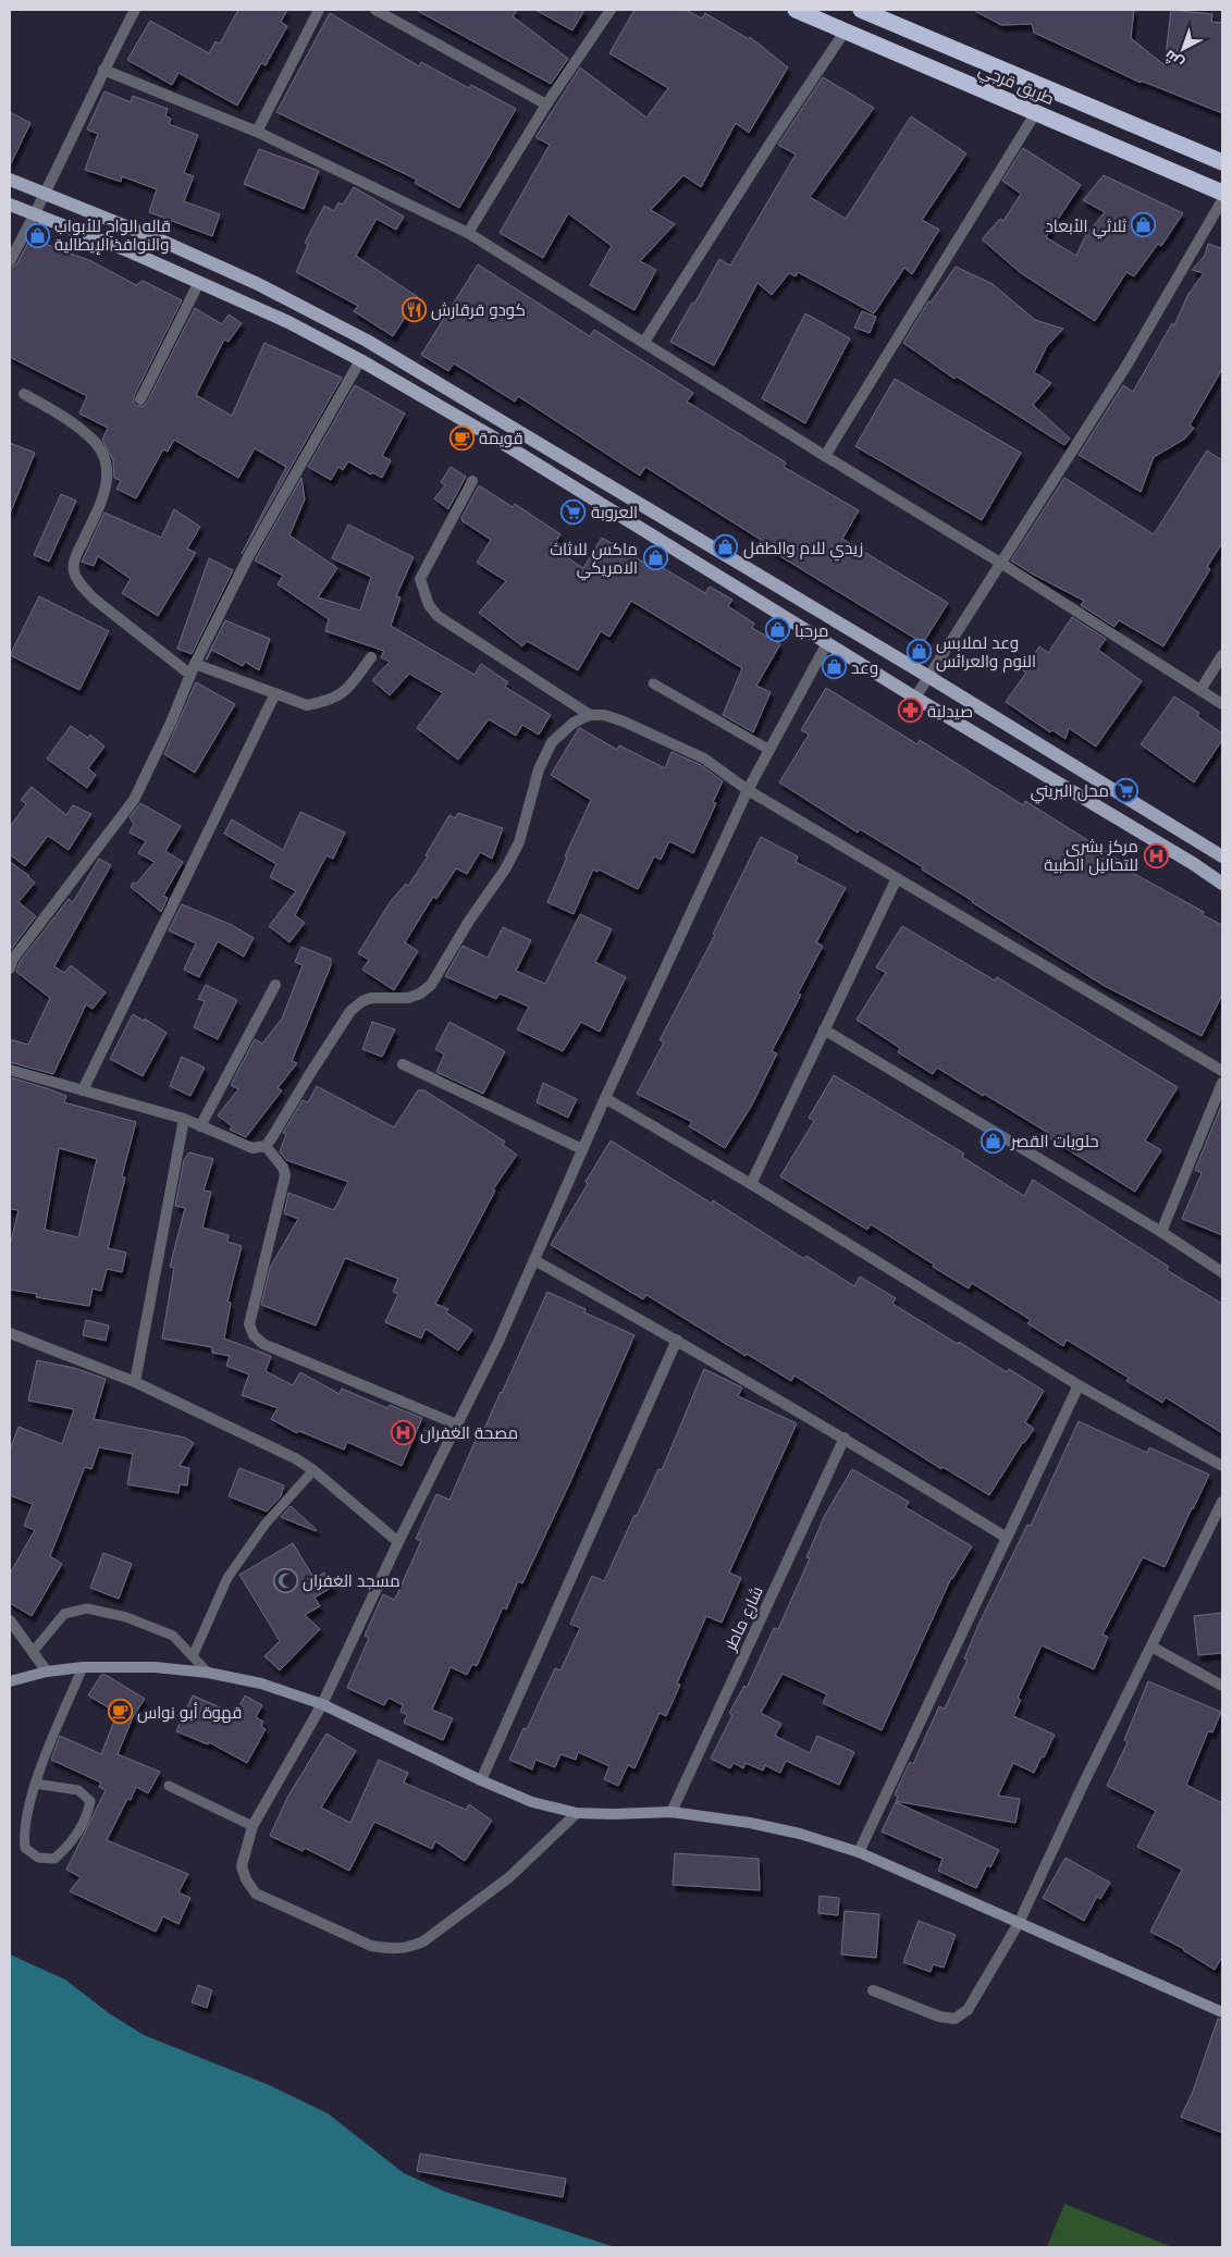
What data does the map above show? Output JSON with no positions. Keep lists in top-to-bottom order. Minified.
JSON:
{"streets":{"highway":["طريق قرجي"],"street":["شارع ماطر"]},"places":{"shop":["ثلاثي الأبعاد","قاله الواح للأبواب والنوافذ الإيطالية","زيدي للام والطفل","ماكس للاثاث الامريكي","مرحبا","وعد لملابس النوم والعرائس","وعد","حلويات القصر"],"restaurant":["كودو قرقارش"],"cafe":["قويمة","قهوة أبو نواس"],"supermarket":["العروبة","محل البريني"],"pharmacy":["صيدلية"],"hospital":["مركز بشرى للتحاليل الطبية","مصحة الغفران"],"mosque":["مسجد الغفران"]},"north":"bottom left"}
